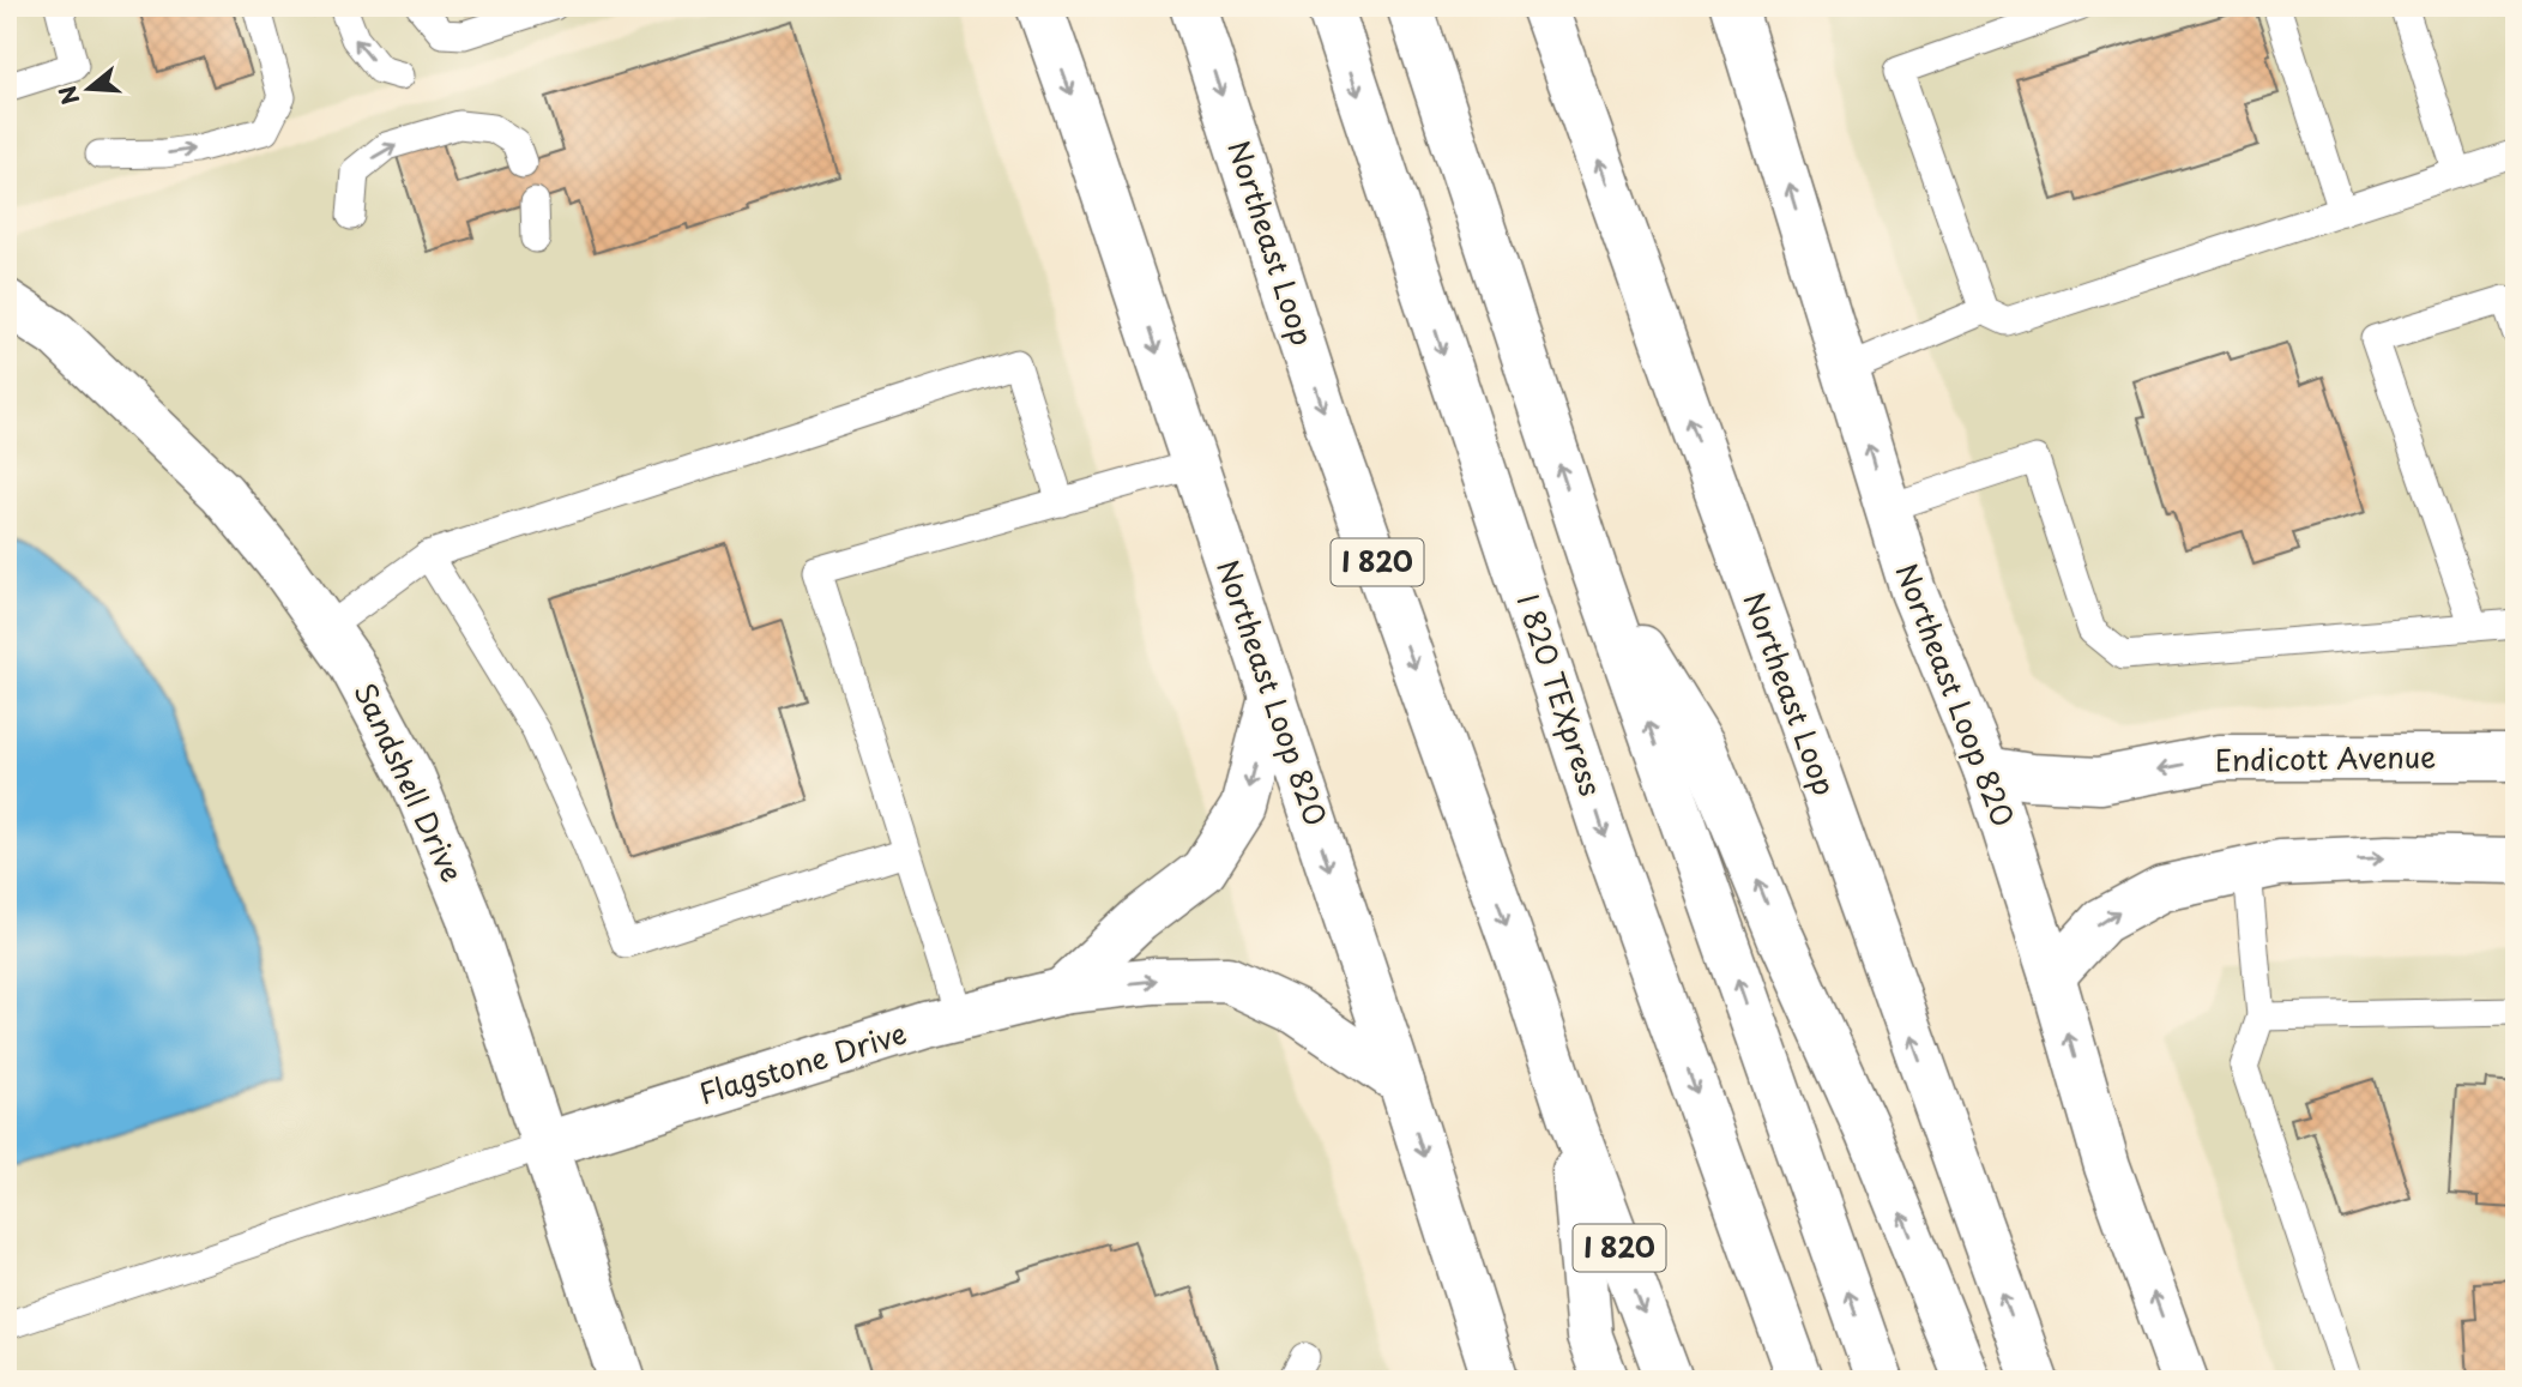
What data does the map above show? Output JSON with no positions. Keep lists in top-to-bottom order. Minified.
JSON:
{"streets":{"main road":["Northeast Loop","I 820","Northeast Loop 820","I 820 TEXpress","Endicott Avenue","Sandshell Drive","Flagstone Drive"]},"crossings":[["Northeast Loop 820","Endicott Avenue"],["Northeast Loop 820","Flagstone Drive"],["Sandshell Drive","Flagstone Drive"]],"north":"left"}
